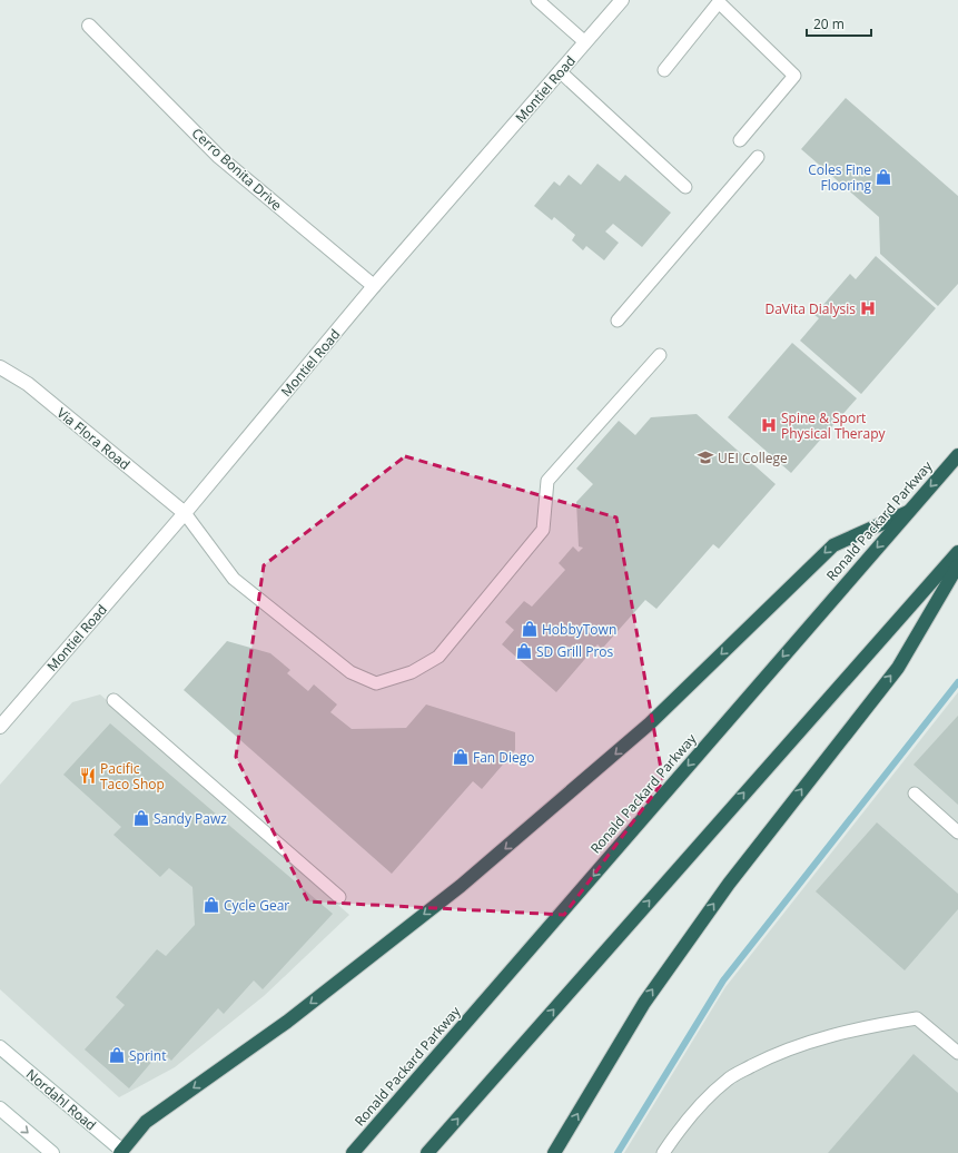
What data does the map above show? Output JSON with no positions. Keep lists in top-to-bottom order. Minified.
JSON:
{"streets":{"highway":["Ronald Packard Parkway"],"street":["Montiel Road","Cerro Bonita Drive","Via Flora Road","Nordahl Road"]},"crossings":[["Montiel Road","Cerro Bonita Drive"],["Montiel Road","Via Flora Road"]],"places":{"shop":["Coles Fine Flooring","HobbyTown","SD Grill Pros","Fan Diego","Sandy Pawz","Cycle Gear","Sprint"],"hospital":["DaVita Dialysis","Spine & Sport Physical Therapy"],"school or university":["UEI College"],"restaurant":["Pacific Taco Shop"]},"scale_bar":"20 m"}
